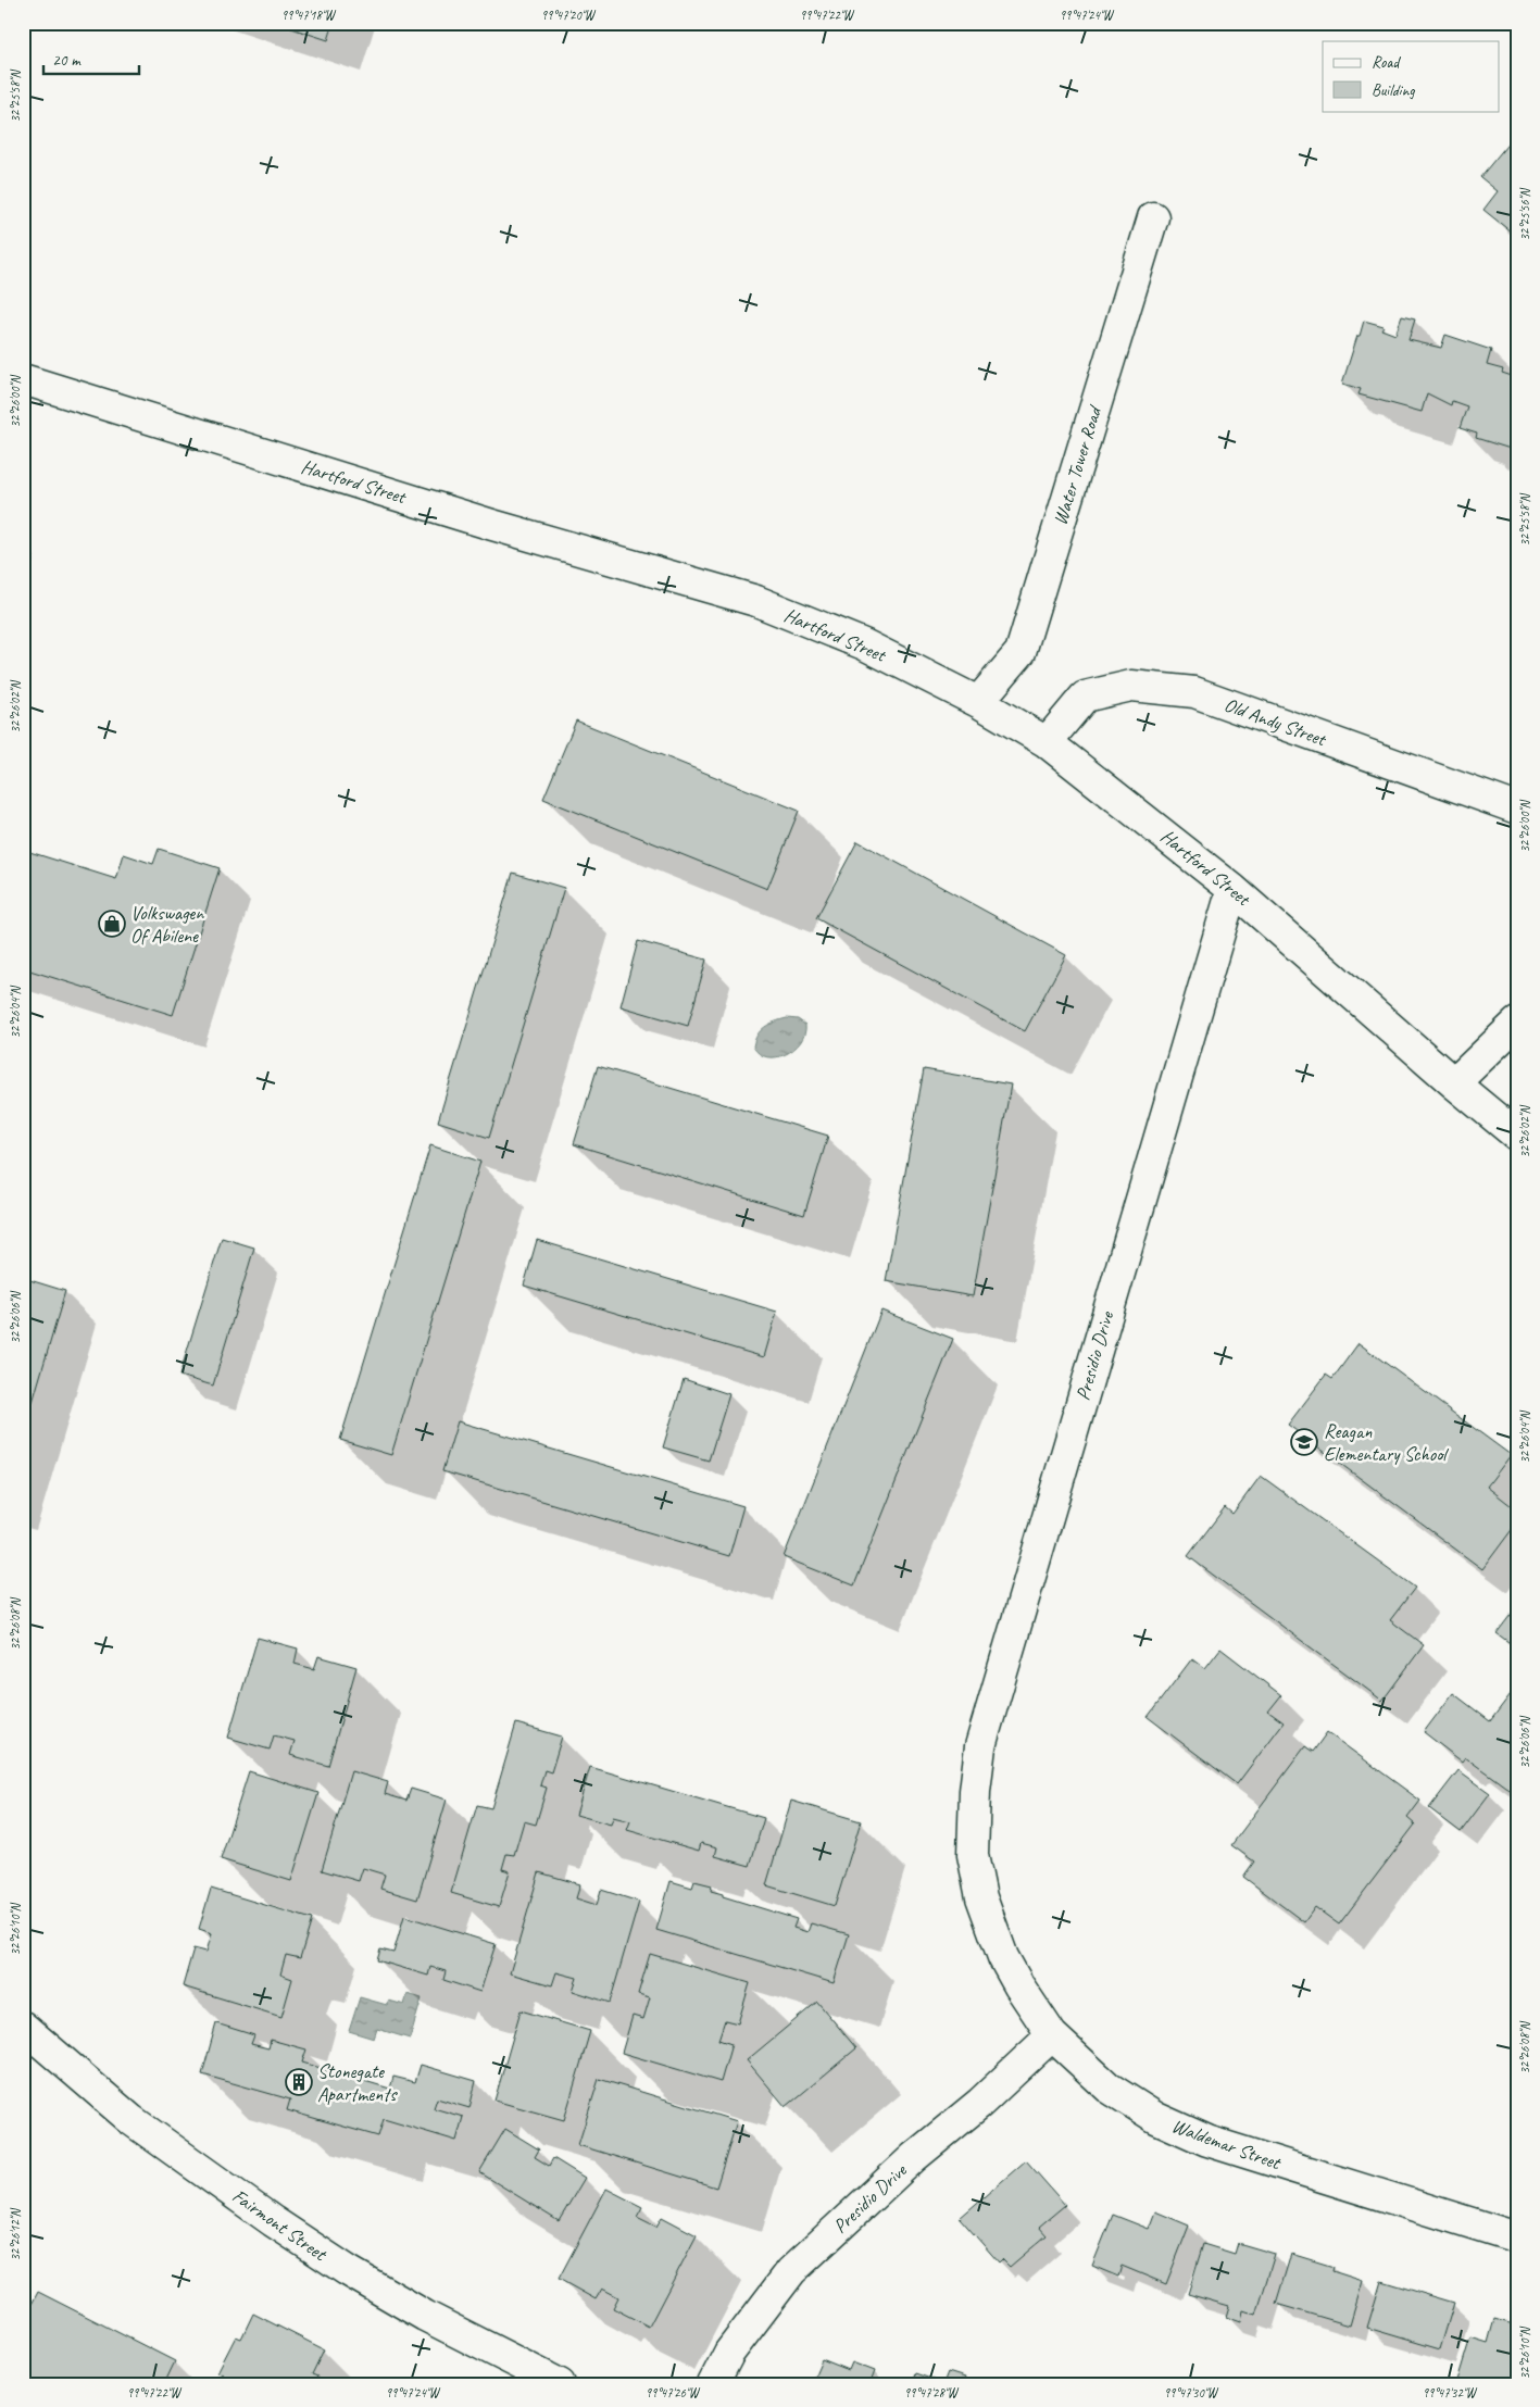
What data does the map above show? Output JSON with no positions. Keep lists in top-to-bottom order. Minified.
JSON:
{"streets":{"street":["Water Tower Road","Hartford Street","Old Andy Street","Presidio Drive","Waldemar Street","Fairmont Street"]},"crossings":[["Water Tower Road","Hartford Street"],["Hartford Street","Old Andy Street"],["Hartford Street","Presidio Drive"],["Presidio Drive","Waldemar Street"]],"places":{"shop":["Volkswagen Of Abilene"],"school or university":["Reagan Elementary School"],"building":["Stonegate Apartments"]},"legend":["Road","Building"],"scale_bar":"20 m","coordinates":["99°47'18\"W","99°47'20\"W","99°47'22\"W","99°47'24\"W","32°25'58\"N","32°25'56\"N","32°26'00\"N","32°26'02\"N","32°26'04\"N","32°26'06\"N","32°26'08\"N","32°26'10\"N","32°26'12\"N","99°47'26\"W","99°47'28\"W","99°47'30\"W","99°47'32\"W"]}
